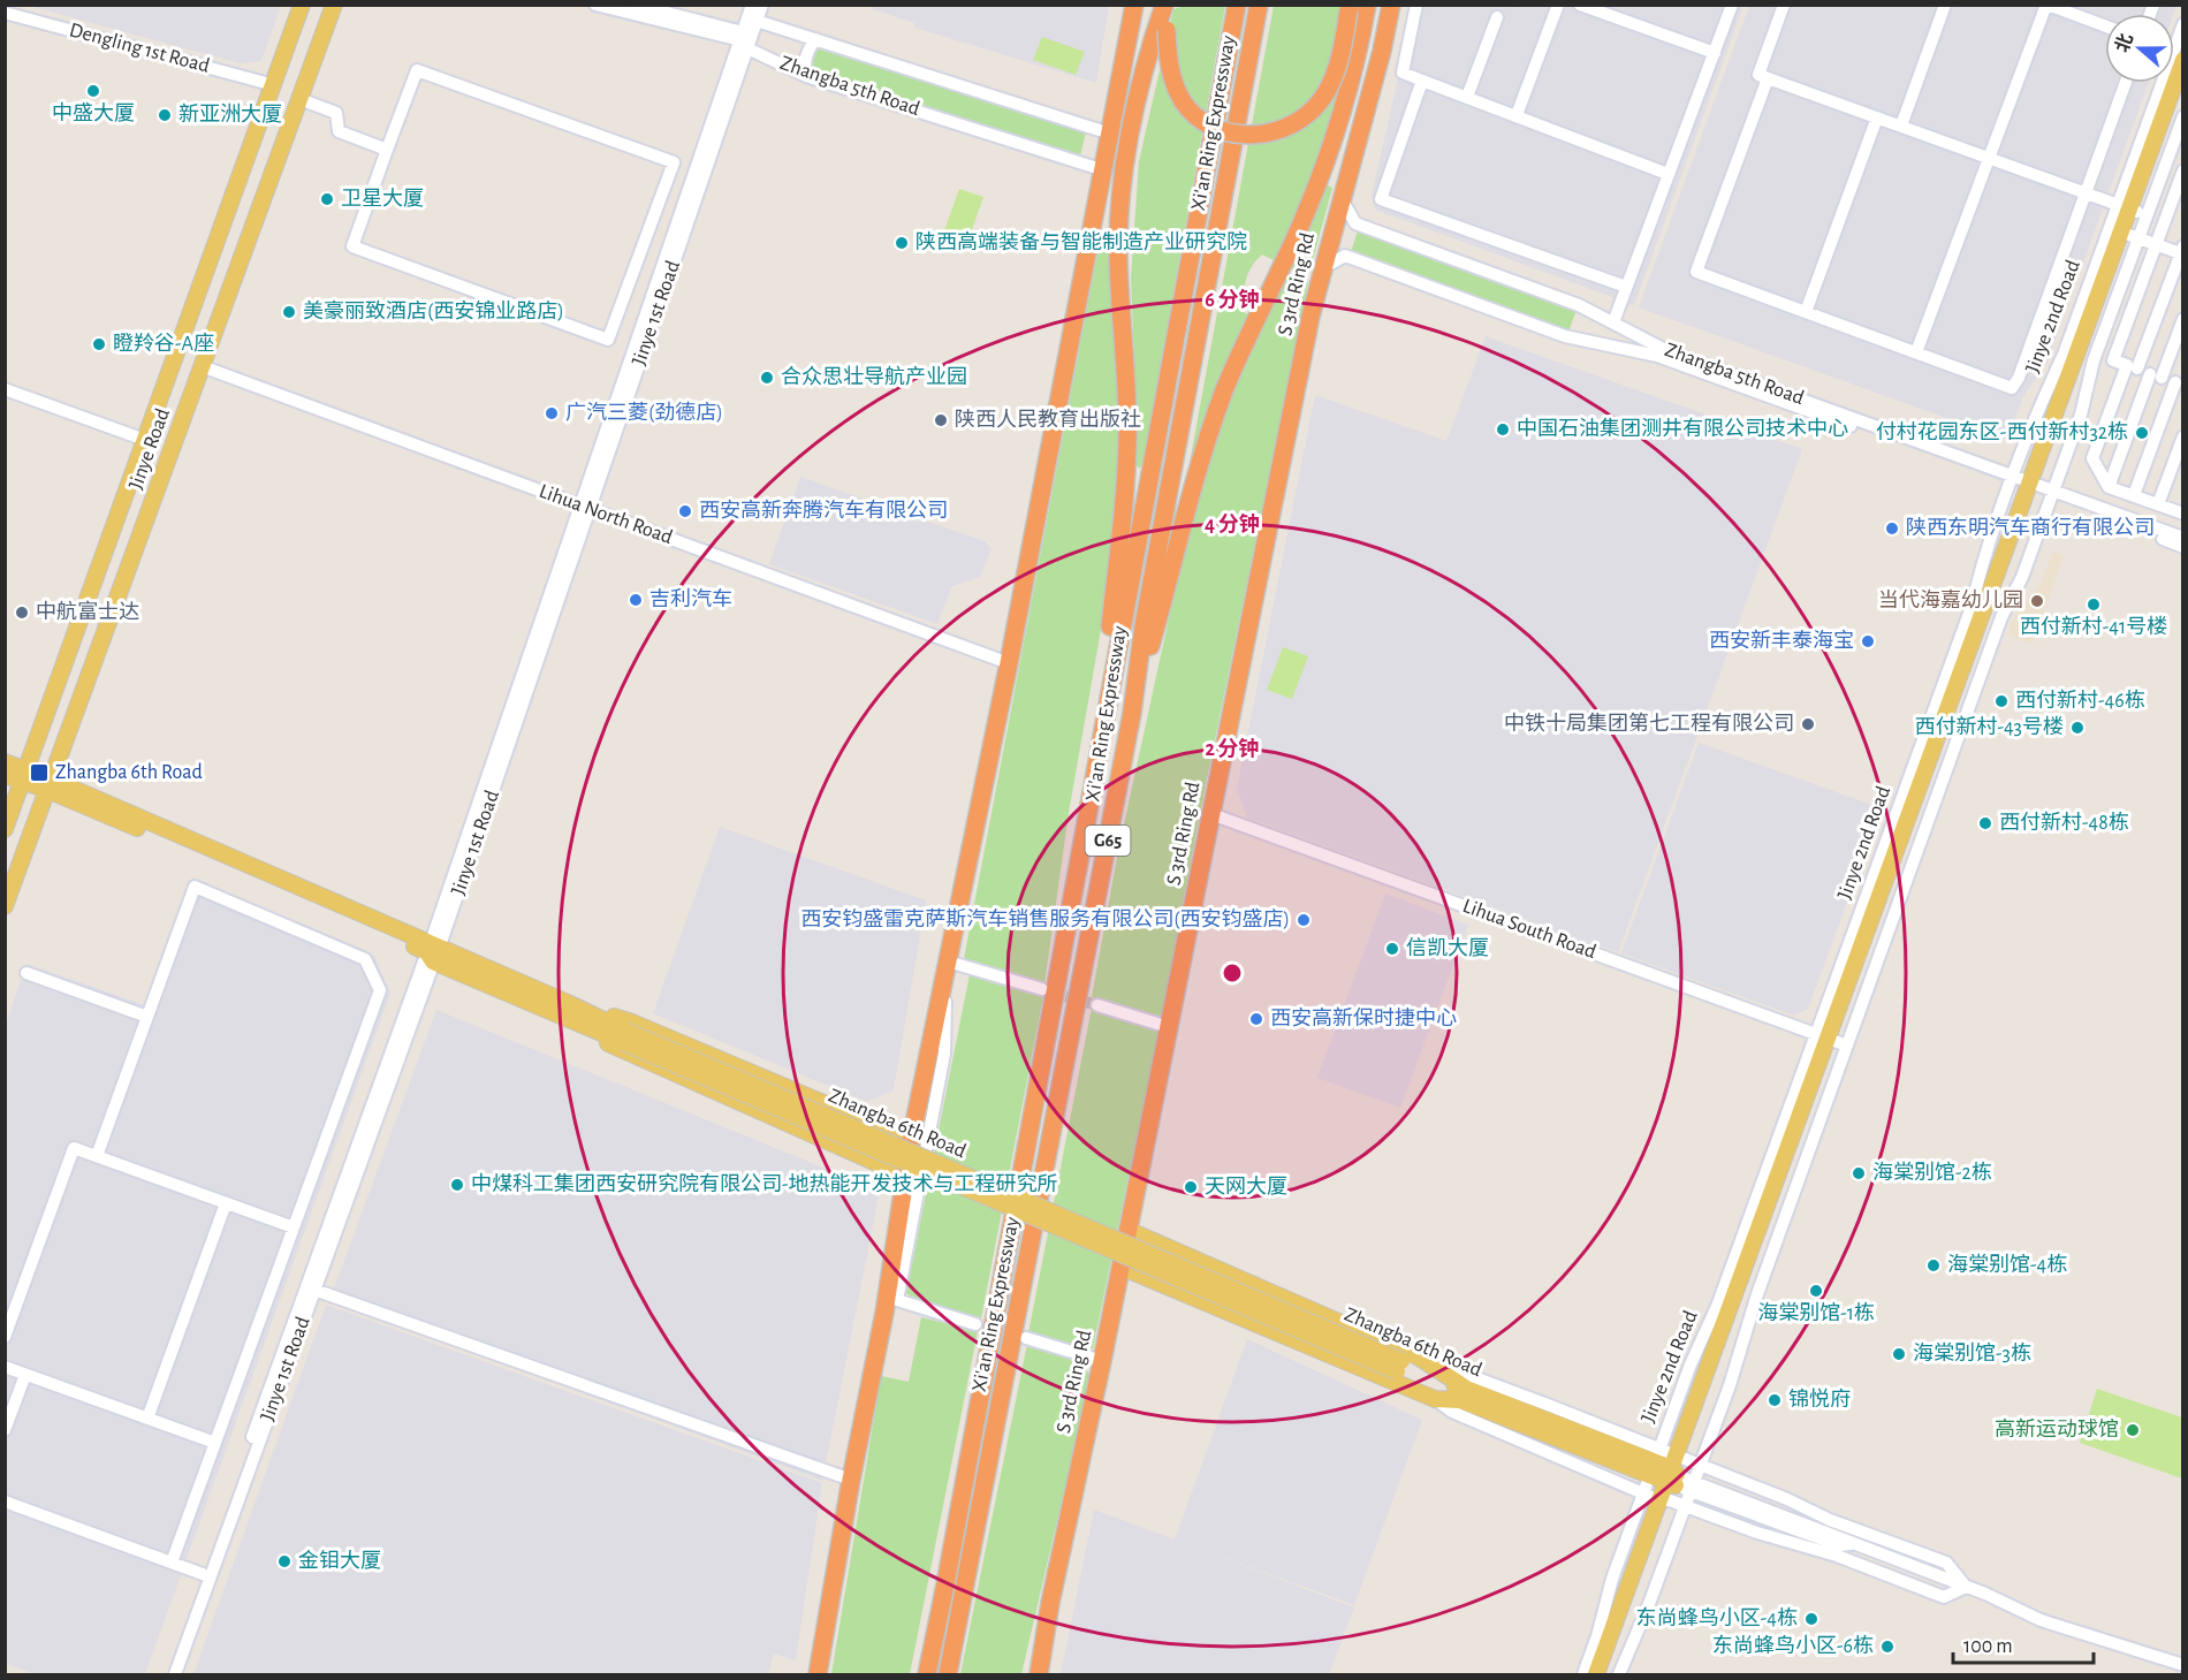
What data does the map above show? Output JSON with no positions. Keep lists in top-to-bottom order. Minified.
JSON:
{"streets":{"highway":["Xi'an Ring Expressway","S 3rd Ring Rd","G65"],"main road":["Jinye 2nd Road","Jinye Road","Zhangba 6th Road"],"street":["Dengling 1st Road","Zhangba 5th Road","Jinye 1st Road","Lihua North Road","Lihua South Road"]},"crossings":[["Dengling 1st Road","Jinye Road"],["Zhangba 5th Road","S 3rd Ring Rd"],["Zhangba 5th Road","Jinye 1st Road"],["Zhangba 5th Road","Jinye 2nd Road"],["S 3rd Ring Rd","Lihua South Road"],["Jinye 1st Road","Lihua North Road"],["Jinye 1st Road","Zhangba 6th Road"],["Jinye 2nd Road","Lihua South Road"],["Jinye 2nd Road","Zhangba 6th Road"],["Jinye Road","Lihua North Road"],["Jinye Road","Zhangba 6th Road"]],"places":{"other":["中盛大厦","新亚洲大厦","卫星大厦","陕西高端装备与智能制造产业研究院","美豪丽致酒店(西安锦业路店)","瞪羚谷-A座","合众思壮导航产业园","广汽三菱(劲德店)","陕西人民教育出版社","中国石油集团测井有限公司技术中心","付村花园东区-西付新村32栋","西安高新奔腾汽车有限公司","陕西东明汽车商行有限公司","吉利汽车","当代海嘉幼儿园","西付新村-41号楼","中航富士达","西安新丰泰海宝","西付新村-46栋","中铁十局集团第七工程有限公司","西付新村-43号楼","西付新村-48栋","西安钧盛雷克萨斯汽车销售服务有限公司(西安钧盛店)","信凯大厦","西安高新保时捷中心","海棠别馆-2栋","中煤科工集团西安研究院有限公司-地热能开发技术与工程研究所","天网大厦","海棠别馆-4栋","海棠别馆-1栋","海棠别馆-3栋","锦悦府","高新运动球馆","金钼大厦","东尚蜂鸟小区-4栋","东尚蜂鸟小区-6栋"],"transit":["Zhangba 6th Road"]},"scale_bar":"100 m","north":"left","rings":["6 分钟","4 分钟","2 分钟"]}
